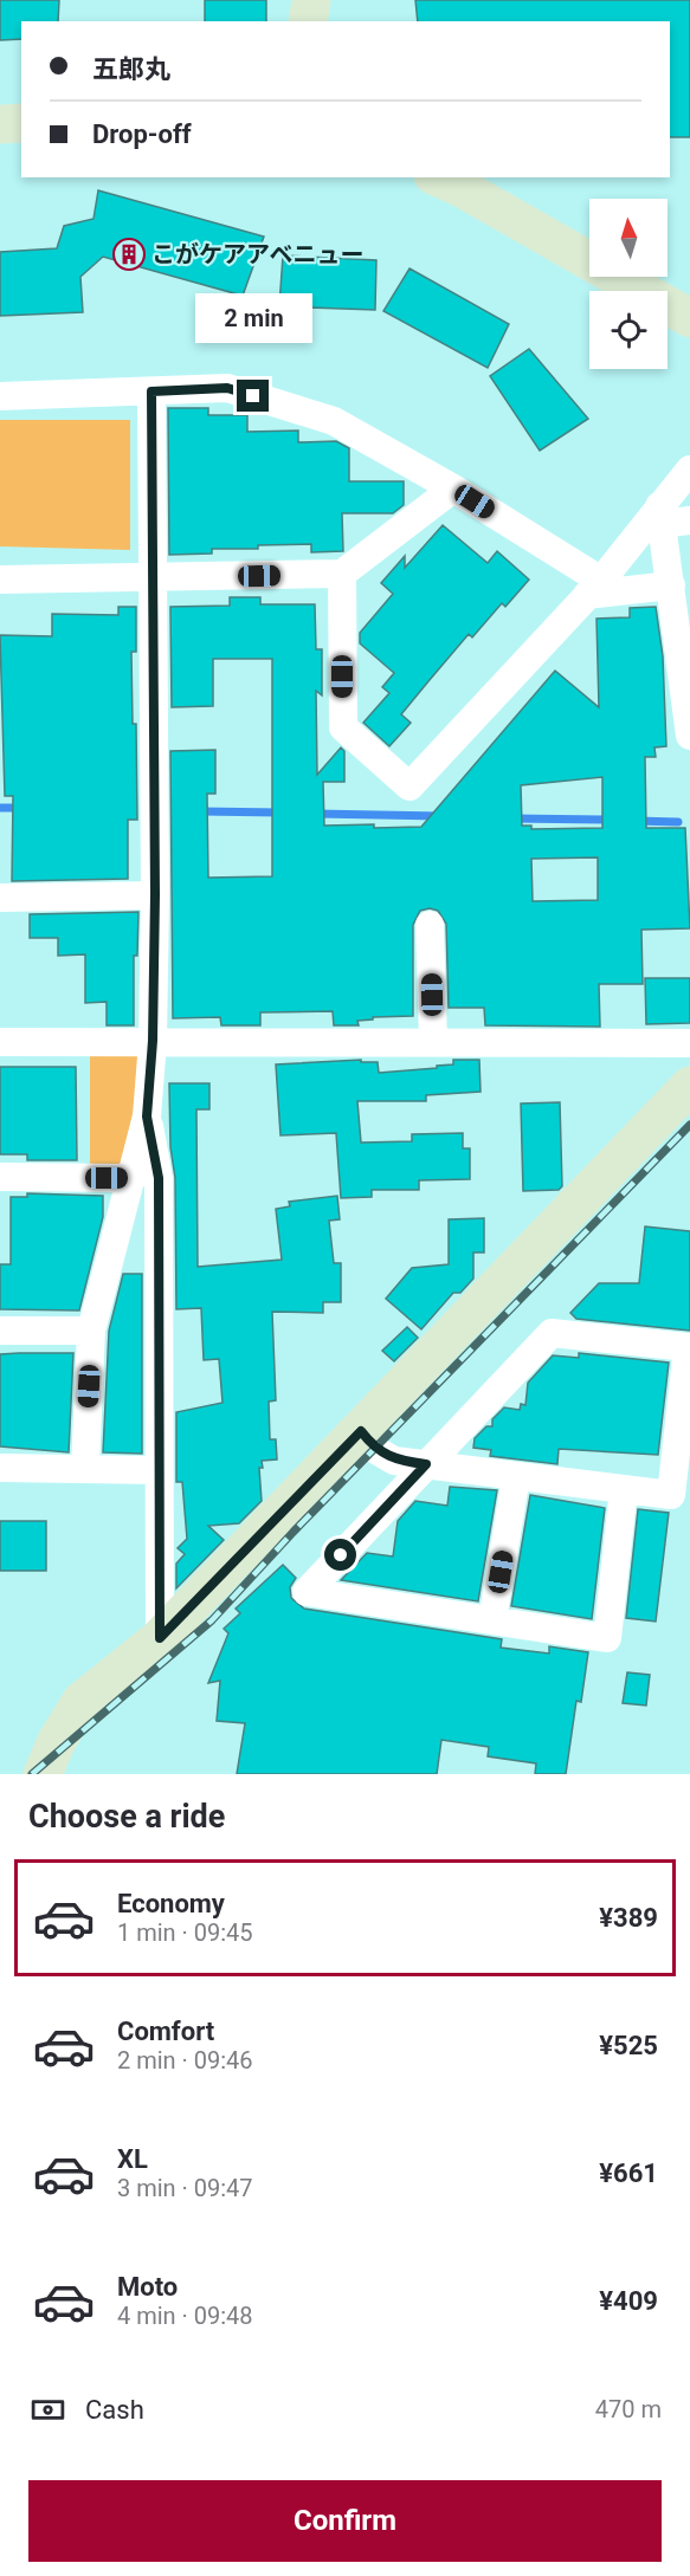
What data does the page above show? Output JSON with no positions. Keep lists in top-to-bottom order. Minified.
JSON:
{"places":{"building":["こがケアアベニュー"]},"north":"top","page":{"banner":["五郎丸","Drop-off"],"bubble":"2 min","heading":"Choose a ride","list":[{"name":"Economy","note":"1 min · 09:45","value":"¥389"},{"name":"Comfort","note":"2 min · 09:46","value":"¥525"},{"name":"XL","note":"3 min · 09:47","value":"¥661"},{"name":"Moto","note":"4 min · 09:48","value":"¥409"}],"pay":["Cash","470 m"],"buttons":"Confirm"}}
